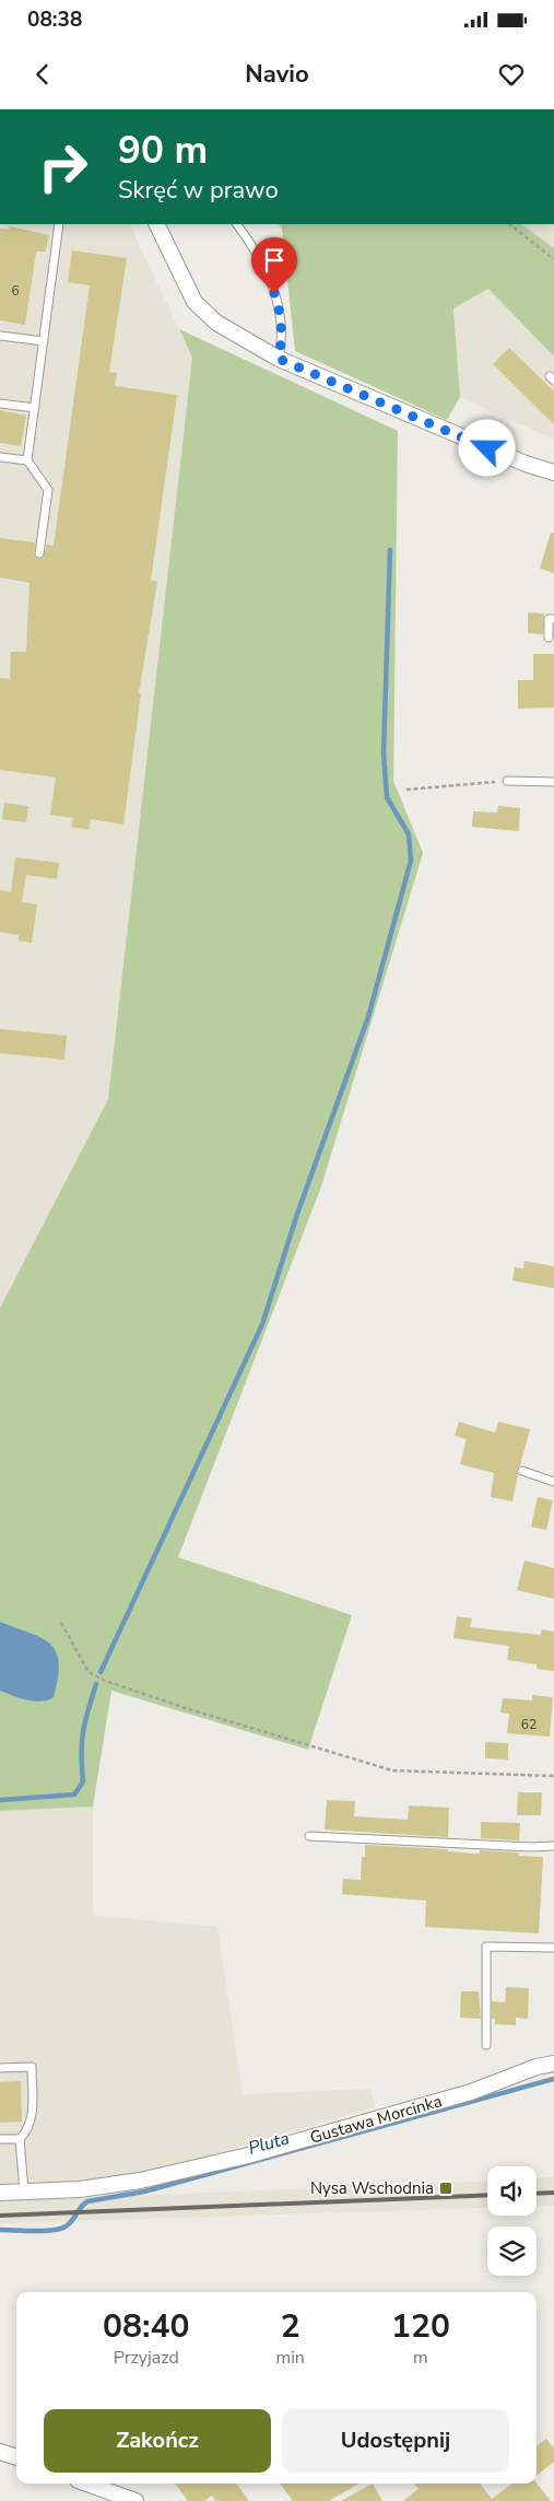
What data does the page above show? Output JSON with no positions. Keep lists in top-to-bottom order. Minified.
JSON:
{"streets":{"street":["Gustawa Morcinka"]},"water":["Pluta"],"places":{"transit":["Nysa Wschodnia"]},"house_numbers":["6","62"],"page":{"status":"08:38","header":"Navio","turn":["90 m","Skręć w prawo"],"eta":["08:40","Przyjazd","2","min","120","m"],"buttons":["Zakończ","Udostępnij"]}}
